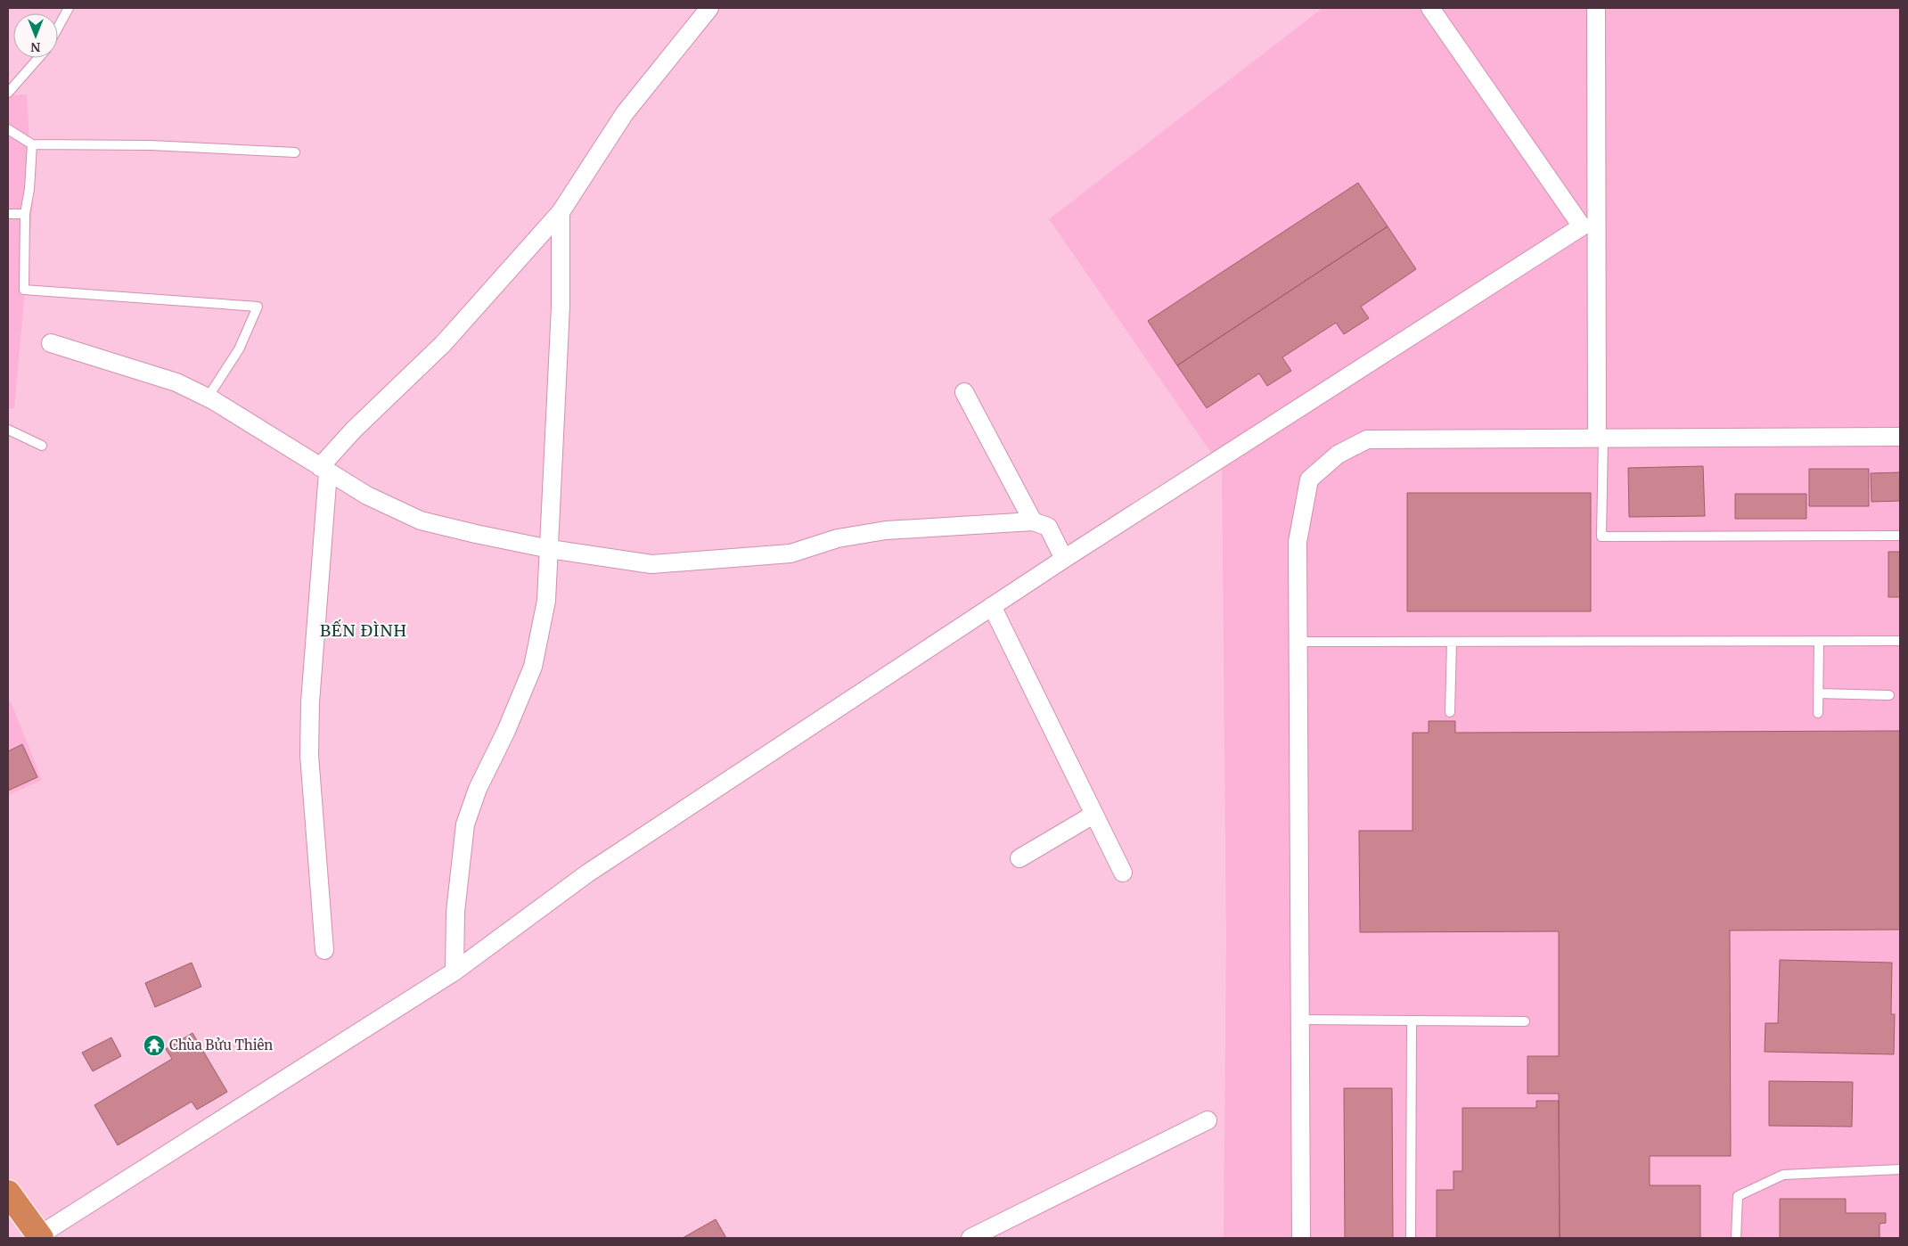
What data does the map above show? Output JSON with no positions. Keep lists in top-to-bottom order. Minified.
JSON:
{"districts":["BẾN ĐÌNH"],"places":{"temple":["Chùa Bửu Thiên"]},"north":"bottom"}
